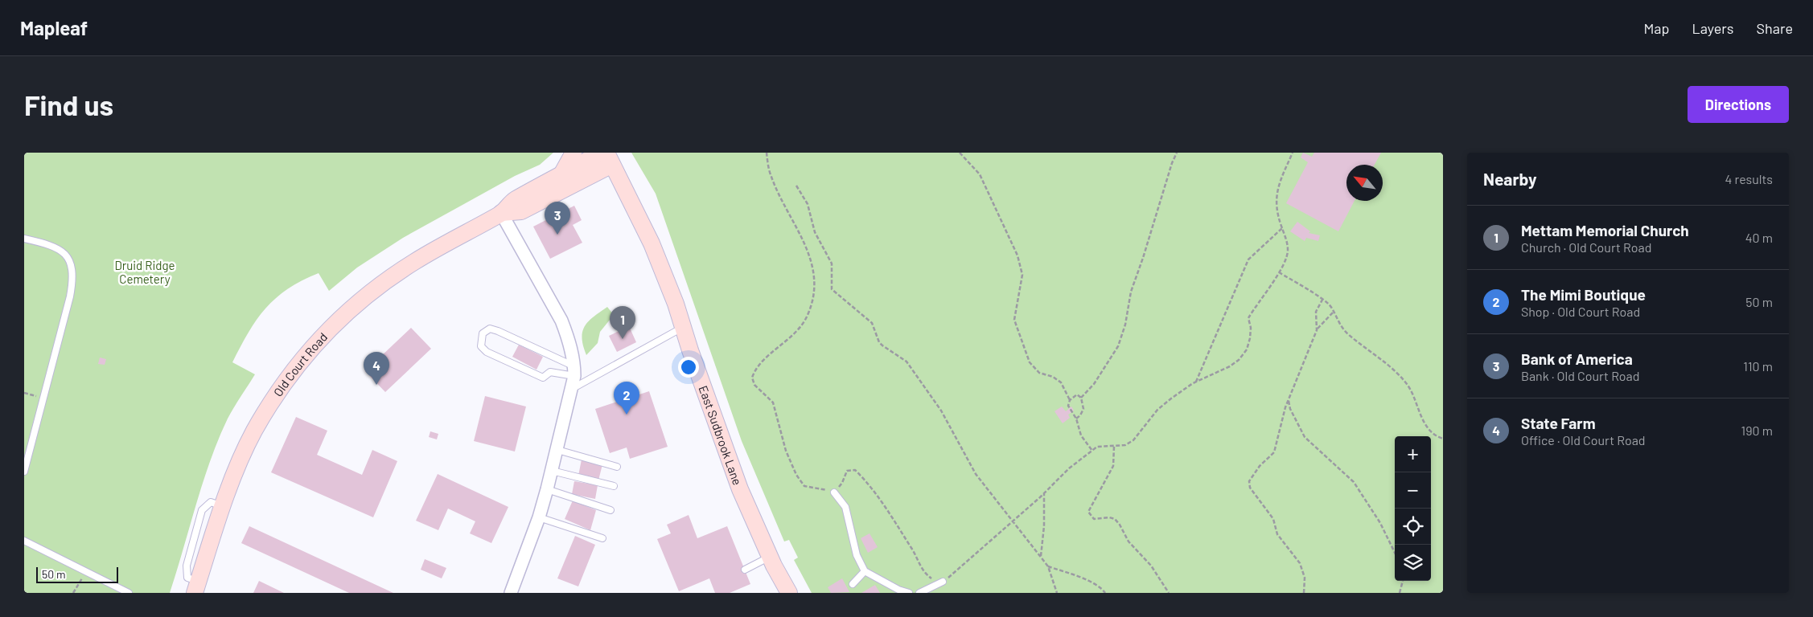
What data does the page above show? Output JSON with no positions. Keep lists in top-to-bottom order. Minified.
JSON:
{"streets":{"main road":["Old Court Road","East Sudbrook Lane"]},"crossings":[["Old Court Road","East Sudbrook Lane"]],"parks":["Druid Ridge Cemetery"],"scale_bar":"50 m","north":"top left","page":{"header":"Mapleaf","nav":["Map","Layers","Share"],"buttons":"Directions","title":"Find us","heading":["Nearby","4 results"],"pins":["3","1","4","2"],"list":[{"mark":"1","name":"Mettam Memorial Church","note":"Church · Old Court Road","value":"40 m"},{"mark":"2","name":"The Mimi Boutique","note":"Shop · Old Court Road","value":"50 m"},{"mark":"3","name":"Bank of America","note":"Bank · Old Court Road","value":"110 m"},{"mark":"4","name":"State Farm","note":"Office · Old Court Road","value":"190 m"}],"map_buttons":["+","−"],"scale":"50 m"}}
